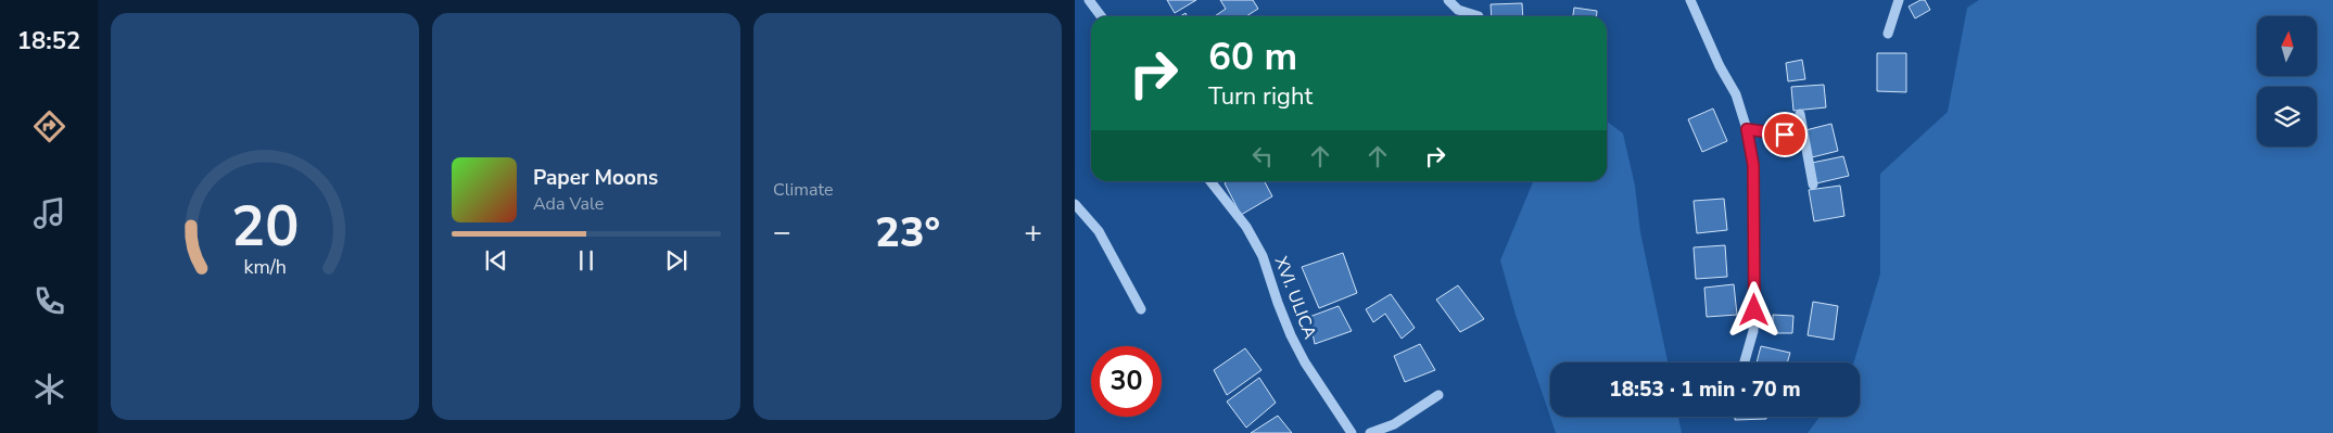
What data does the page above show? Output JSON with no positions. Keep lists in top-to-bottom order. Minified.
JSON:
{"streets":{"street":["XVI. ULICA"]},"north":"top","page":{"tabs":"18:52","tile":"Climate","turn":["60 m","Turn right"],"song":["Paper Moons","Ada Vale"],"heat":["−","23°","+"],"limit":"30","trip":"18:53 · 1 min · 70 m","gauge":["20","km/h"]}}
